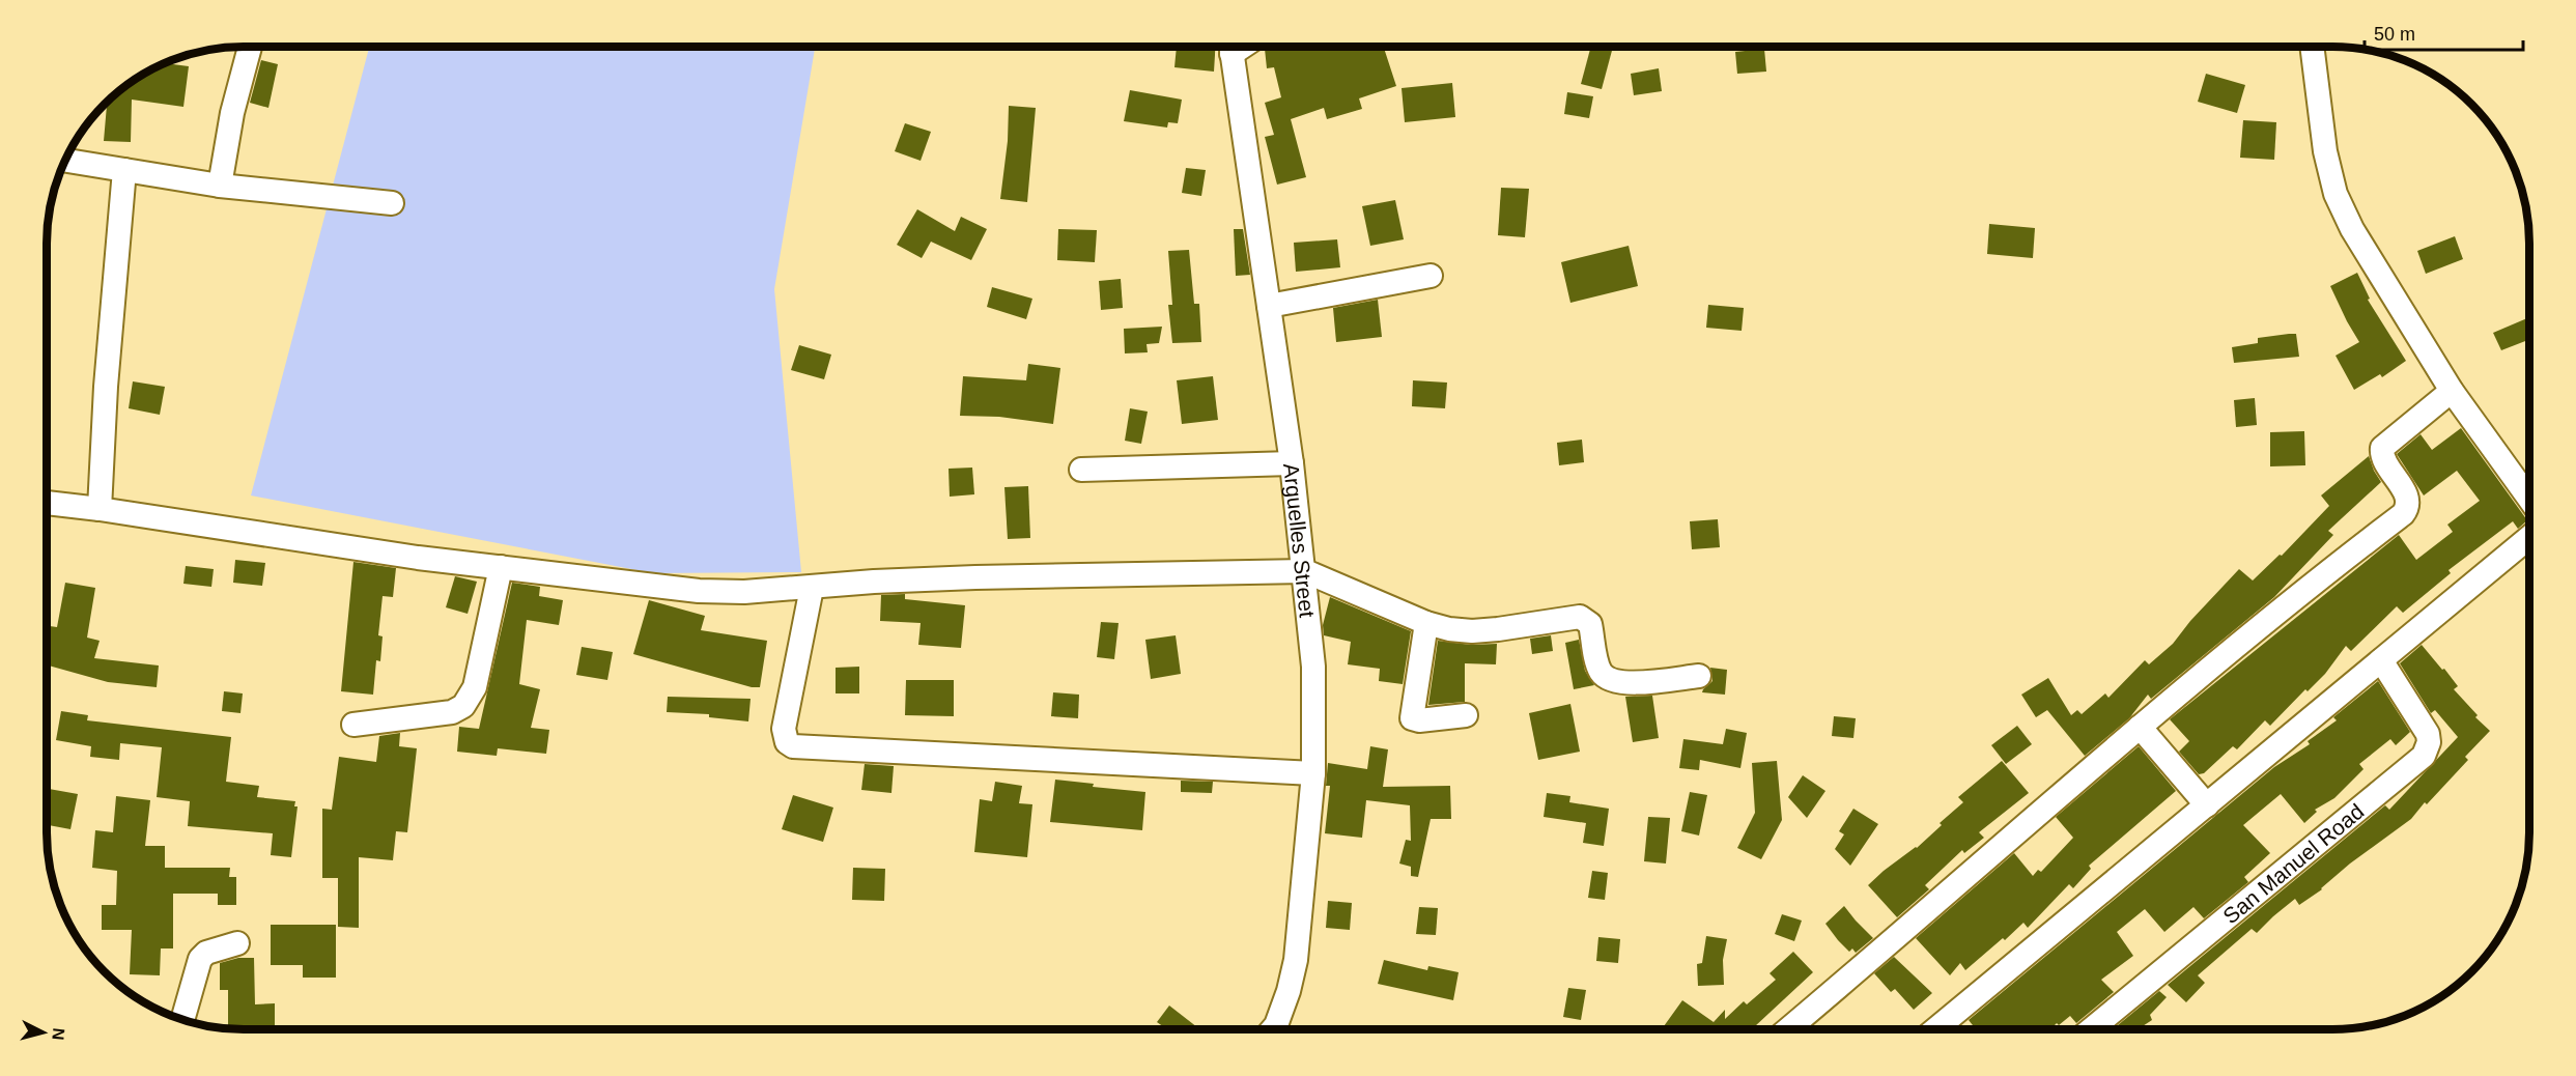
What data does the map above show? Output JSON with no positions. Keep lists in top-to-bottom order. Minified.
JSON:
{"streets":{"street":["Arguelles Street","San Manuel Road"]},"scale_bar":"50 m","north":"right"}
